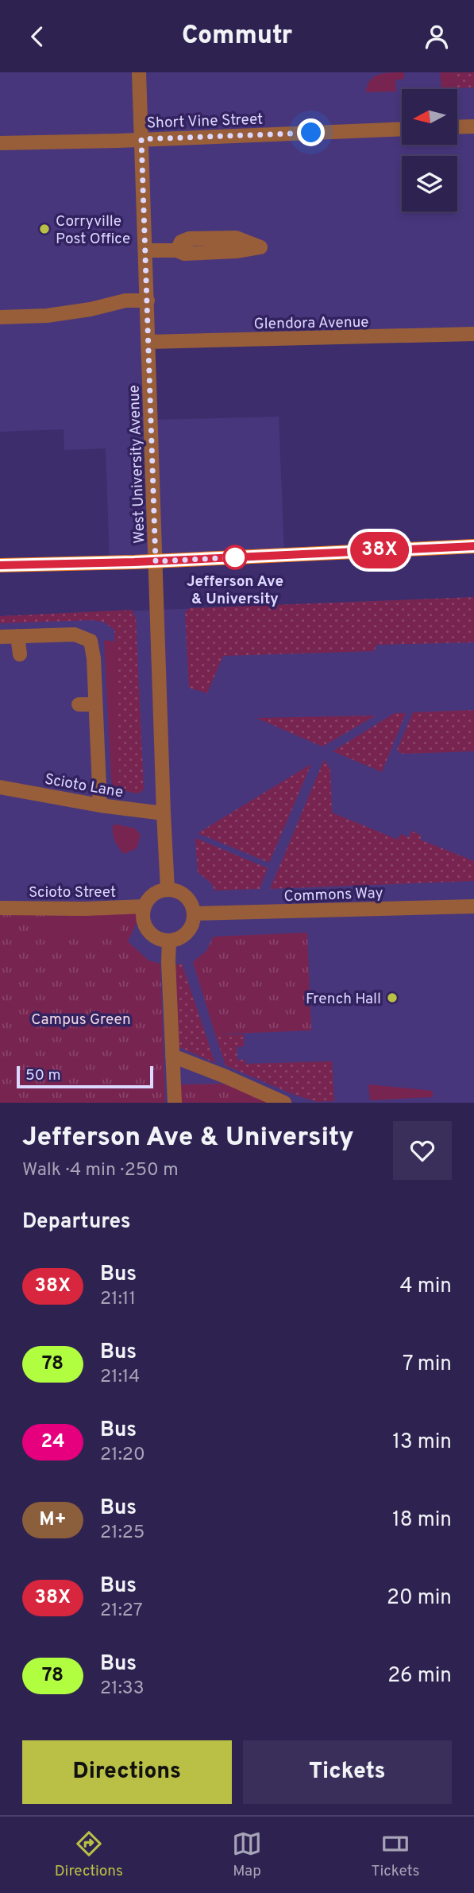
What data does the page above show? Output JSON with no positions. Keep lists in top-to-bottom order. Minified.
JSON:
{"streets":{"street":["Short Vine Street","Glendora Avenue","West University Avenue","Scioto Lane","Scioto Street","Commons Way"]},"crossings":[["Short Vine Street","West University Avenue"],["Glendora Avenue","West University Avenue"],["West University Avenue","Scioto Lane"],["West University Avenue","Scioto Street"],["West University Avenue","Commons Way"],["Scioto Street","Commons Way"]],"parks":["Campus Green"],"places":["Corryville Post Office","Jefferson Ave & University","French Hall"],"lines":["bus line 38X"],"scale_bar":"50 m","north":"left","page":{"header":"Commutr","on_map":"38X","scale":"50 m","heading":[["Jefferson Ave & University","Walk · 4 min · 250 m"],"Departures"],"list":[{"mark":"38X","name":"Bus","note":"21:11","value":"4 min"},{"mark":"78","name":"Bus","note":"21:14","value":"7 min"},{"mark":"24","name":"Bus","note":"21:20","value":"13 min"},{"mark":"M+","name":"Bus","note":"21:25","value":"18 min"},{"mark":"38X","name":"Bus","note":"21:27","value":"20 min"},{"mark":"78","name":"Bus","note":"21:33","value":"26 min"}],"buttons":["Directions","Tickets"],"tabs":["Directions","Map","Tickets"]}}
